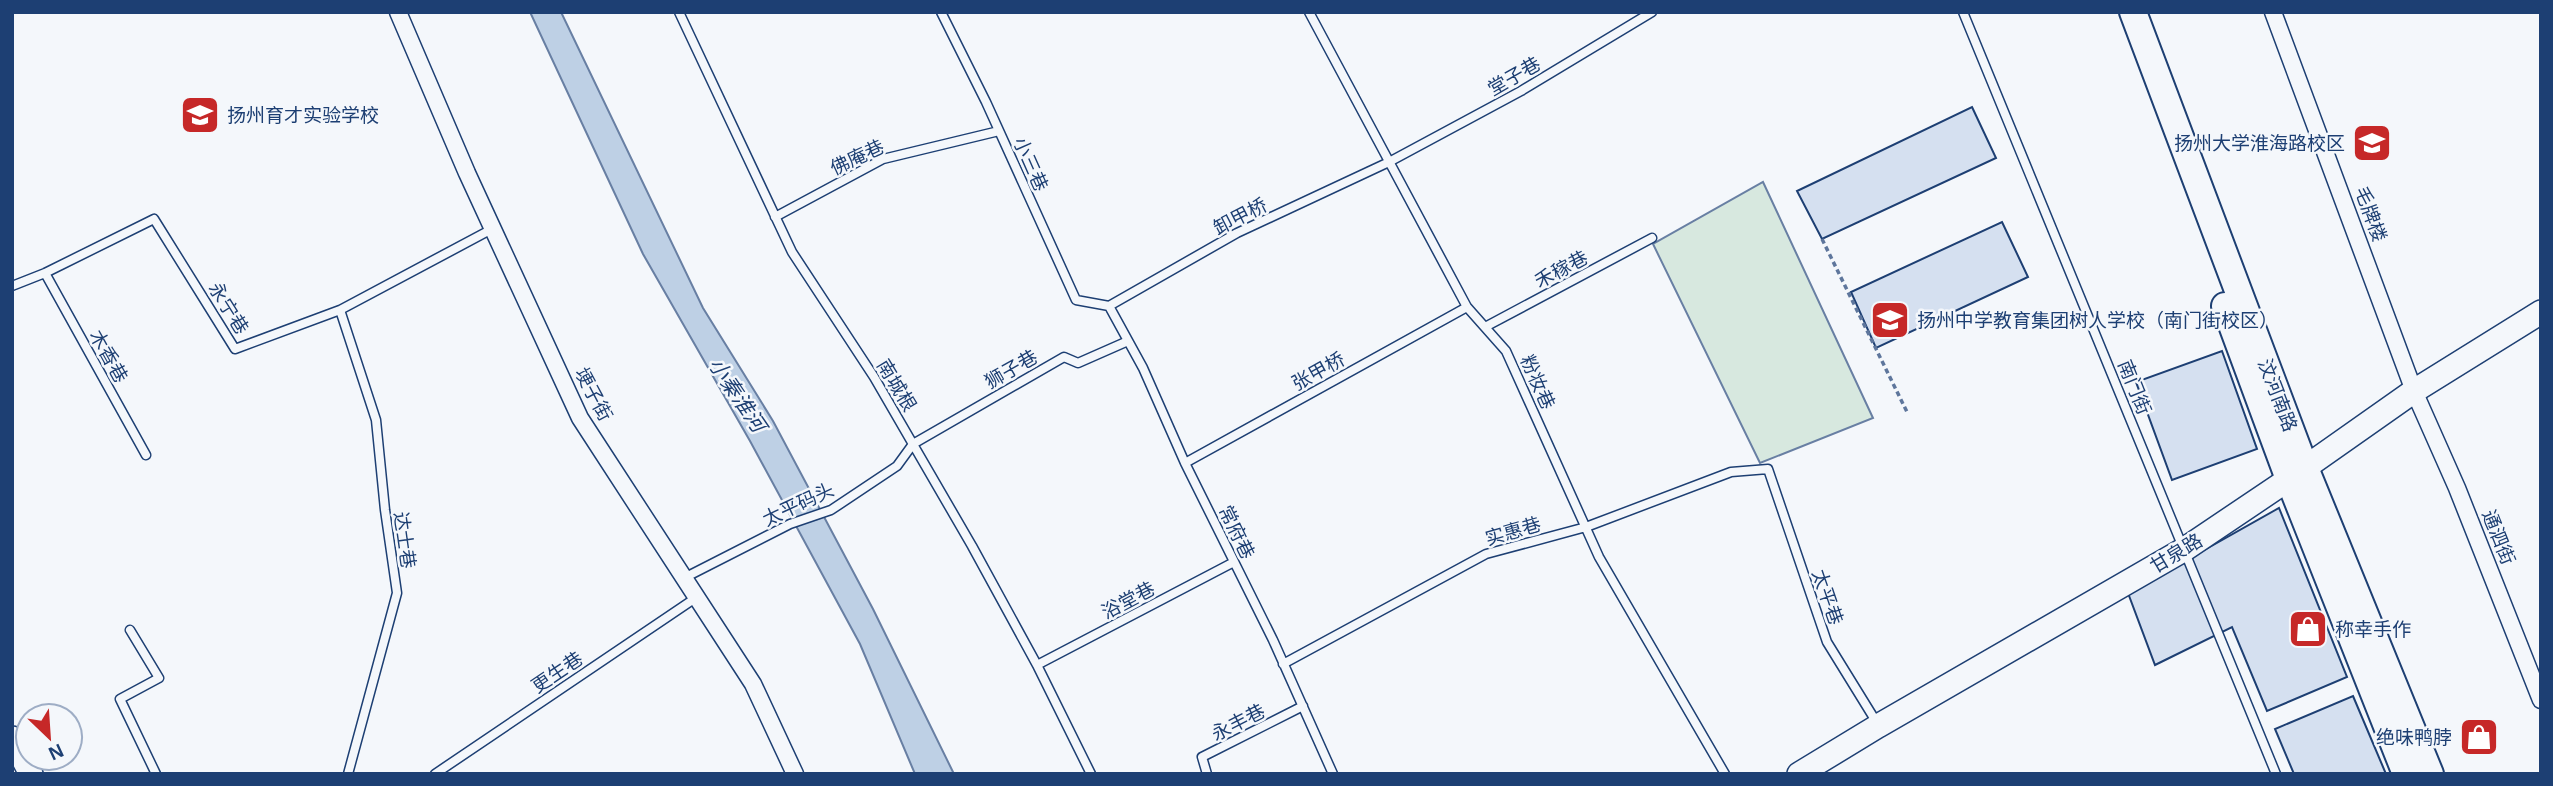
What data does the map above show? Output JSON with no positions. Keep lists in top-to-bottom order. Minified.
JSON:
{"streets":{"main road":["汶河南路"],"street":["毛牌楼","埂子街","通泗街","甘泉路"],"lane":["堂子巷","佛庵巷","小三巷","卸甲桥","禾稼巷","永宁巷","木香巷","狮子巷","张甲桥","粉妆巷","南城根","南门街","太平码头","实惠巷","常府巷","达士巷","太平巷","浴堂巷","更生巷","永丰巷"]},"crossings":[["堂子巷","卸甲桥"],["堂子巷","粉妆巷"],["佛庵巷","小三巷"],["佛庵巷","南城根"],["小三巷","卸甲桥"],["小三巷","常府巷"],["毛牌楼","通泗街"],["毛牌楼","甘泉路"],["卸甲桥","粉妆巷"],["卸甲桥","常府巷"],["禾稼巷","粉妆巷"],["永宁巷","木香巷"],["永宁巷","埂子街"],["永宁巷","达士巷"],["狮子巷","南城根"],["狮子巷","太平码头"],["狮子巷","常府巷"],["张甲桥","粉妆巷"],["张甲桥","常府巷"],["粉妆巷","实惠巷"],["南城根","太平码头"],["南城根","浴堂巷"],["南门街","甘泉路"],["埂子街","太平码头"],["埂子街","更生巷"],["汶河南路","甘泉路"],["实惠巷","常府巷"],["实惠巷","太平巷"],["常府巷","浴堂巷"],["常府巷","永丰巷"],["通泗街","甘泉路"],["甘泉路","太平巷"]],"water":["小秦淮河"],"places":{"school or university":["扬州育才实验学校","扬州大学淮海路校区","扬州中学教育集团树人学校（南门街校区）"],"shop":["称幸手作","绝味鸭脖"]},"north":"bottom right"}
